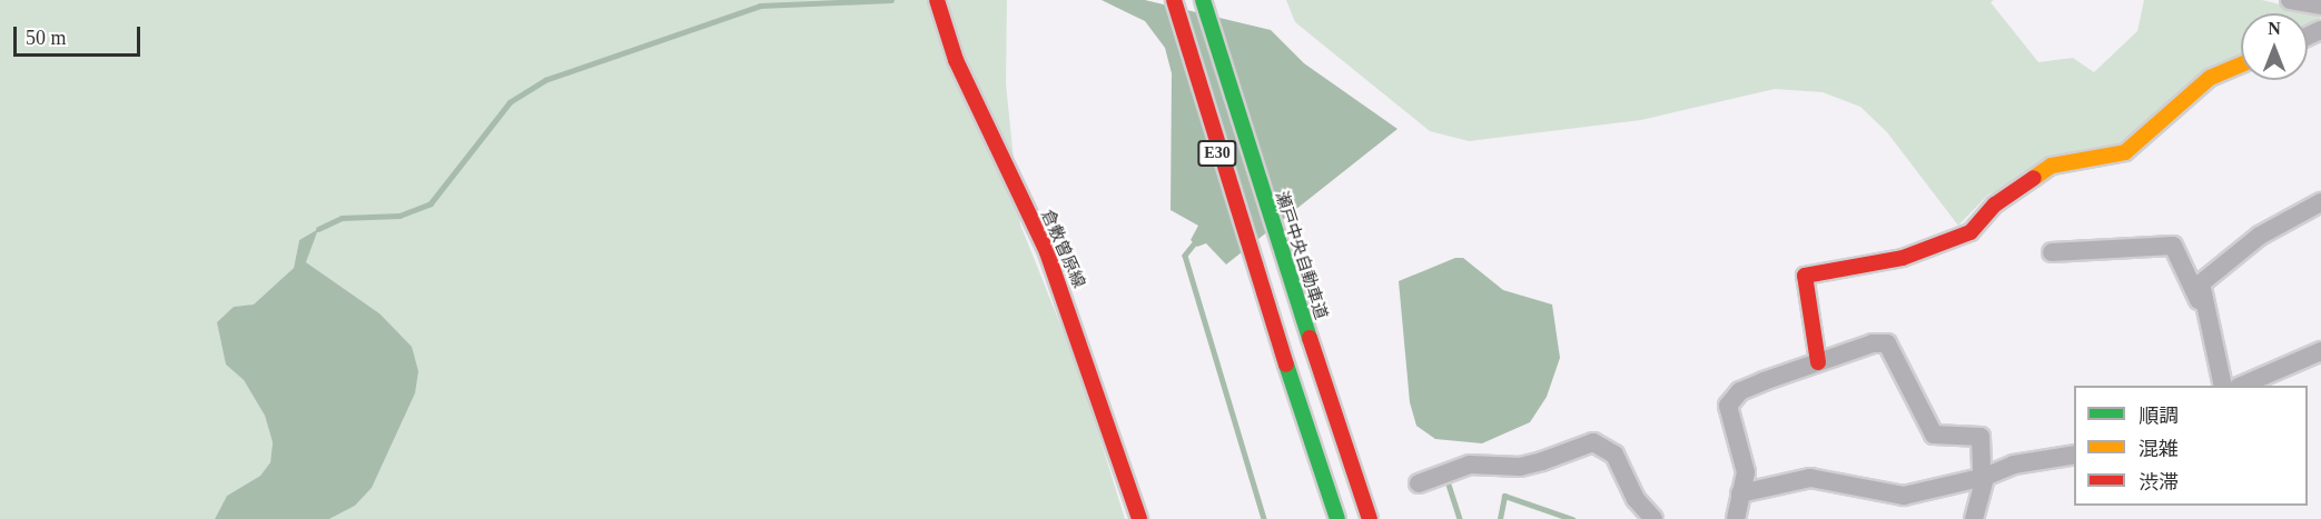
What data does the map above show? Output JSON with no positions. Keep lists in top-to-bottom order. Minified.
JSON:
{"streets":{"main road":["E30","倉敷曽原線","瀬戸中央自動車道"]},"legend":["順調","混雑","渋滞"],"scale_bar":"50 m","north":"top"}
